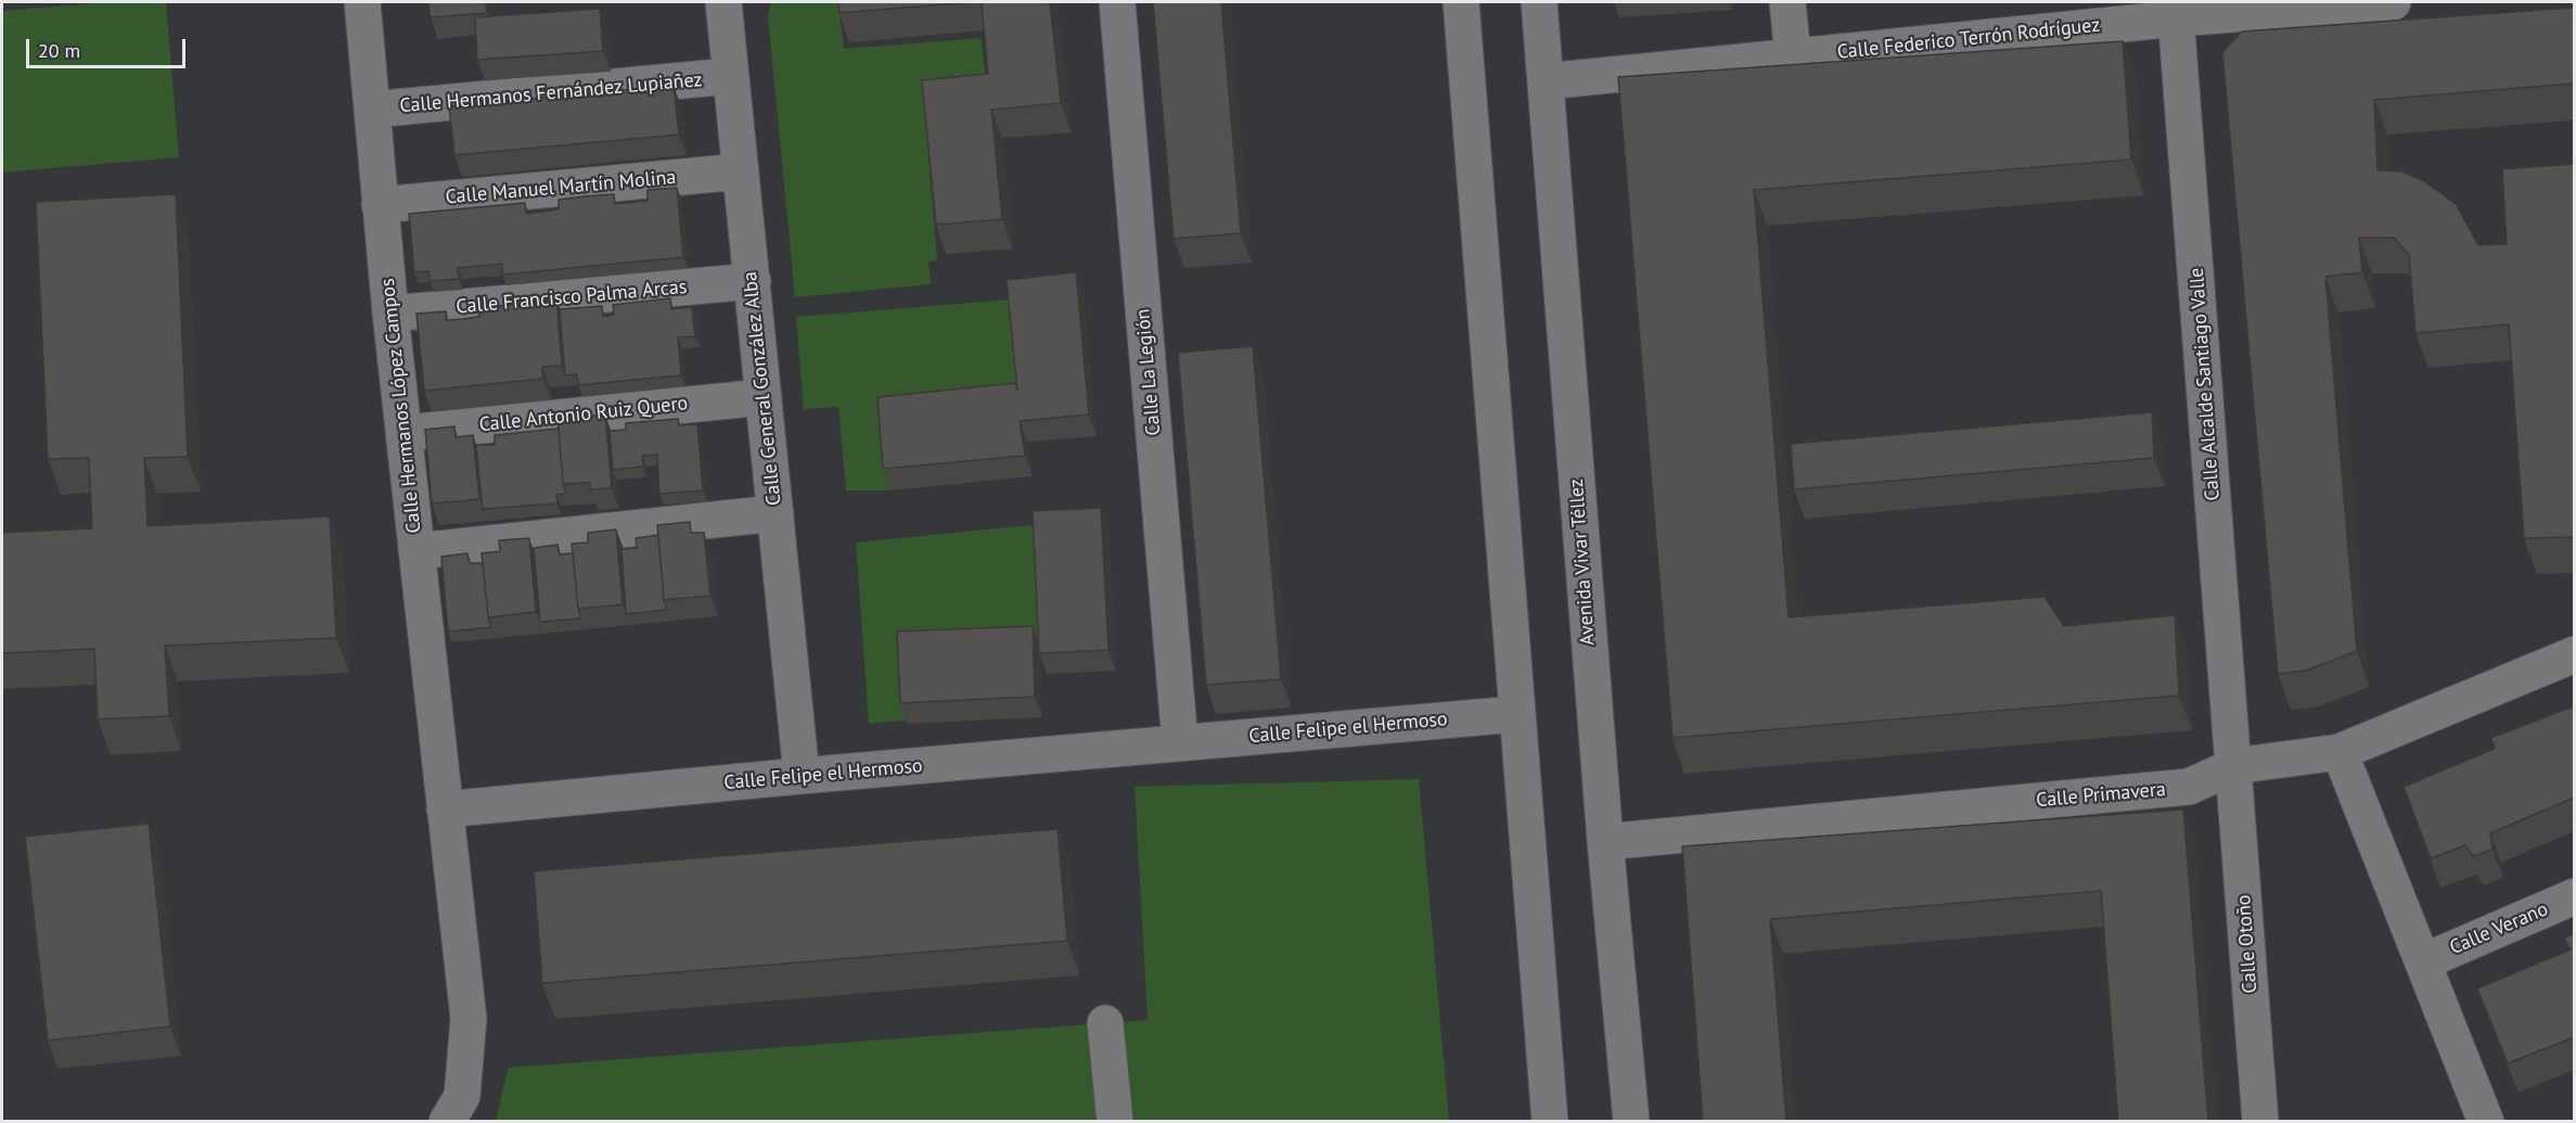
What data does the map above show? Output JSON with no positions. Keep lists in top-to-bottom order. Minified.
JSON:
{"streets":{"street":["Calle Federico Terrón Rodríguez","Calle Hermanos Fernández Lupiañez","Calle Manuel Martín Molina","Calle Francisco Palma Arcas","Calle La Legión","Calle Alcalde Santiago Valle","Calle General González Alba","Calle Hermanos López Campos","Calle Antonio Ruiz Quero","Avenida Vivar Téllez","Calle Felipe el Hermoso","Calle Primavera","Calle Verano","Calle Otoño"]},"crossings":[["Calle Federico Terrón Rodríguez","Calle Alcalde Santiago Valle"],["Calle Federico Terrón Rodríguez","Avenida Vivar Téllez"],["Calle Hermanos Fernández Lupiañez","Calle General González Alba"],["Calle Hermanos Fernández Lupiañez","Calle Hermanos López Campos"],["Calle Manuel Martín Molina","Calle General González Alba"],["Calle Manuel Martín Molina","Calle Hermanos López Campos"],["Calle Francisco Palma Arcas","Calle General González Alba"],["Calle Francisco Palma Arcas","Calle Hermanos López Campos"],["Calle La Legión","Calle Felipe el Hermoso"],["Calle Alcalde Santiago Valle","Calle Primavera"],["Calle Alcalde Santiago Valle","Calle Otoño"],["Calle General González Alba","Calle Antonio Ruiz Quero"],["Calle General González Alba","Calle Felipe el Hermoso"],["Calle Hermanos López Campos","Calle Antonio Ruiz Quero"],["Calle Hermanos López Campos","Calle Felipe el Hermoso"],["Avenida Vivar Téllez","Calle Primavera"],["Calle Primavera","Calle Otoño"]],"scale_bar":"20 m"}
